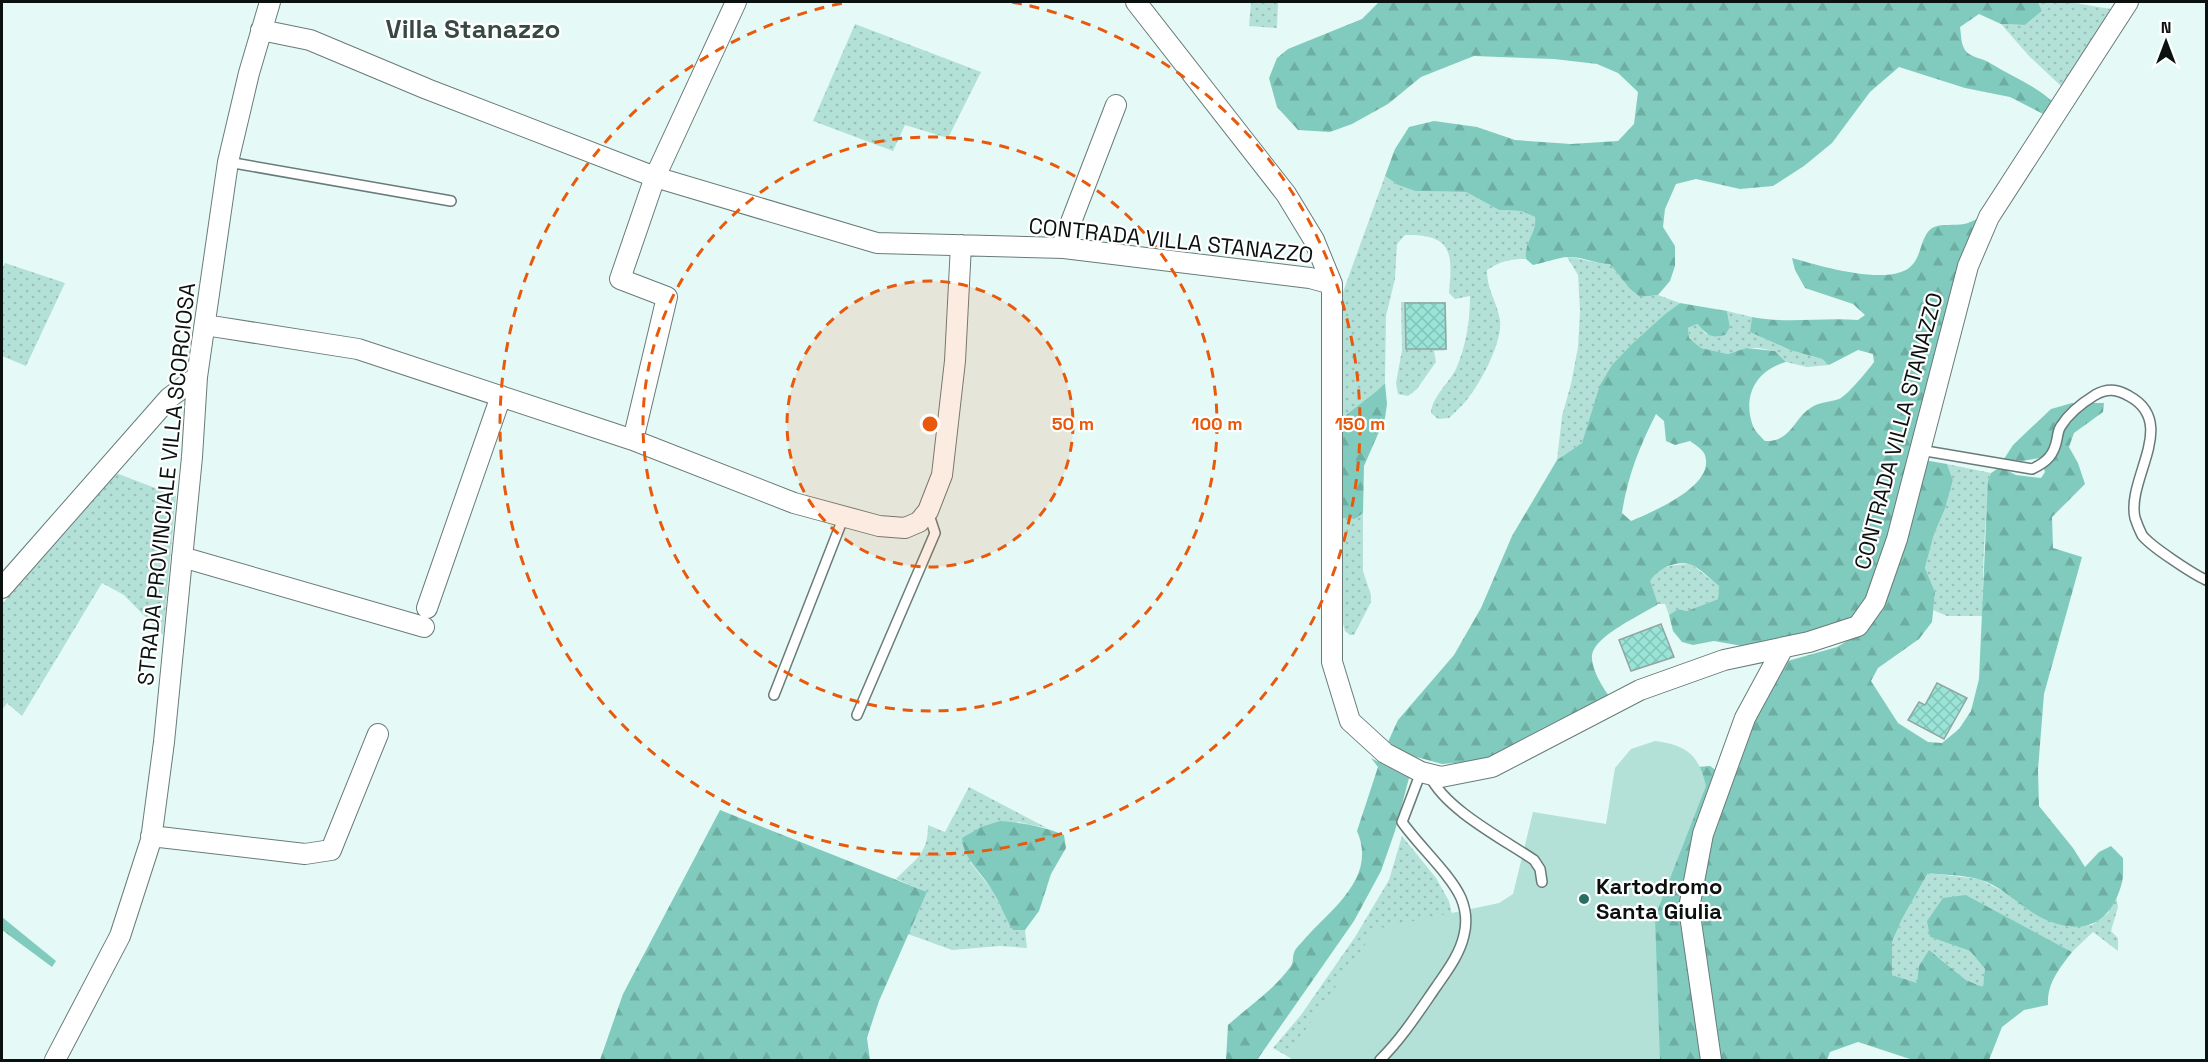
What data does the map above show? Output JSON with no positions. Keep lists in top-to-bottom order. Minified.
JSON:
{"streets":{"street":["CONTRADA VILLA STANAZZO","STRADA PROVINCIALE VILLA SCORCIOSA"]},"crossings":[["CONTRADA VILLA STANAZZO","STRADA PROVINCIALE VILLA SCORCIOSA"]],"districts":["Villa Stanazzo"],"places":["Kartodromo Santa Giulia"],"north":"top","rings":["50 m","100 m","150 m"]}
